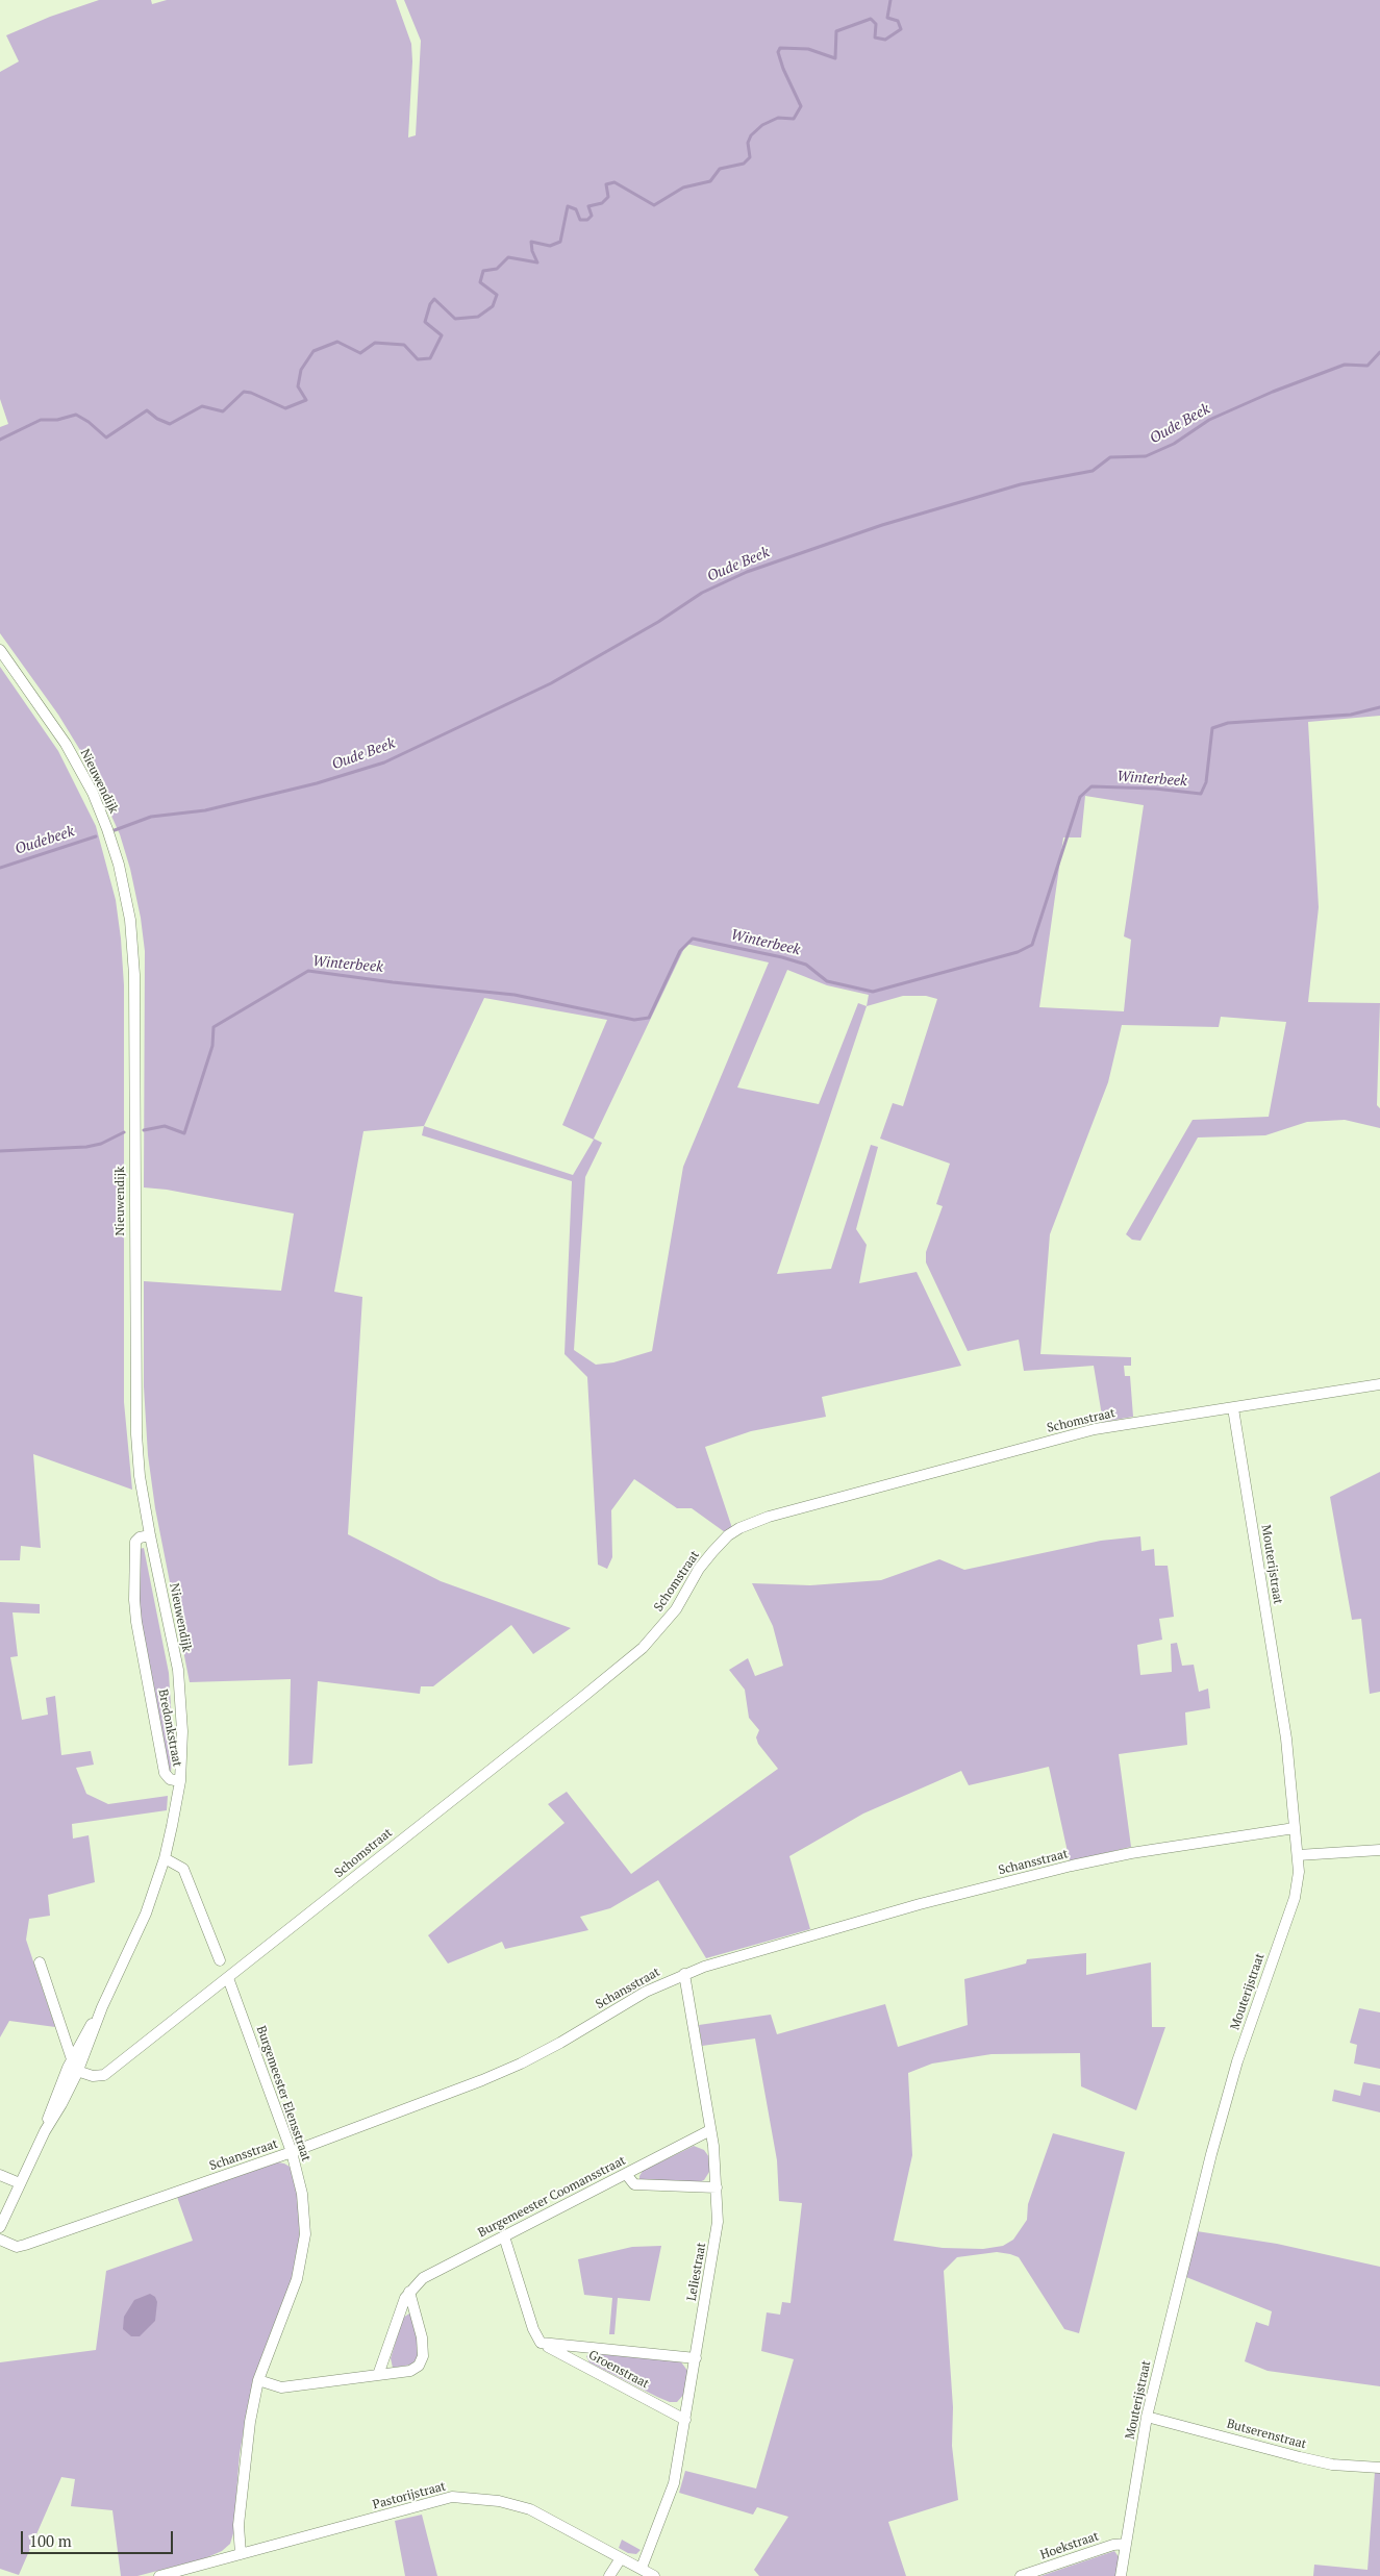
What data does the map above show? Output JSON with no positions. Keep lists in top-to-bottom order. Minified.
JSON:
{"streets":{"street":["Nieuwendijk","Schomstraat","Mouterijstraat","Bredonkstraat","Schansstraat","Burgemeester Elensstraat","Burgemeester Coomansstraat","Leliestraat","Groenstraat","Butserenstraat","Pastorijstraat","Hoekstraat"]},"crossings":[["Nieuwendijk","Bredonkstraat"],["Schomstraat","Mouterijstraat"],["Schomstraat","Bredonkstraat"],["Schomstraat","Burgemeester Elensstraat"],["Mouterijstraat","Schansstraat"],["Mouterijstraat","Butserenstraat"],["Mouterijstraat","Hoekstraat"],["Schansstraat","Burgemeester Elensstraat"],["Schansstraat","Leliestraat"],["Burgemeester Elensstraat","Pastorijstraat"],["Burgemeester Coomansstraat","Leliestraat"],["Leliestraat","Groenstraat"],["Leliestraat","Pastorijstraat"]],"water":["Oude Beek","Winterbeek","Oudebeek"],"scale_bar":"100 m"}
